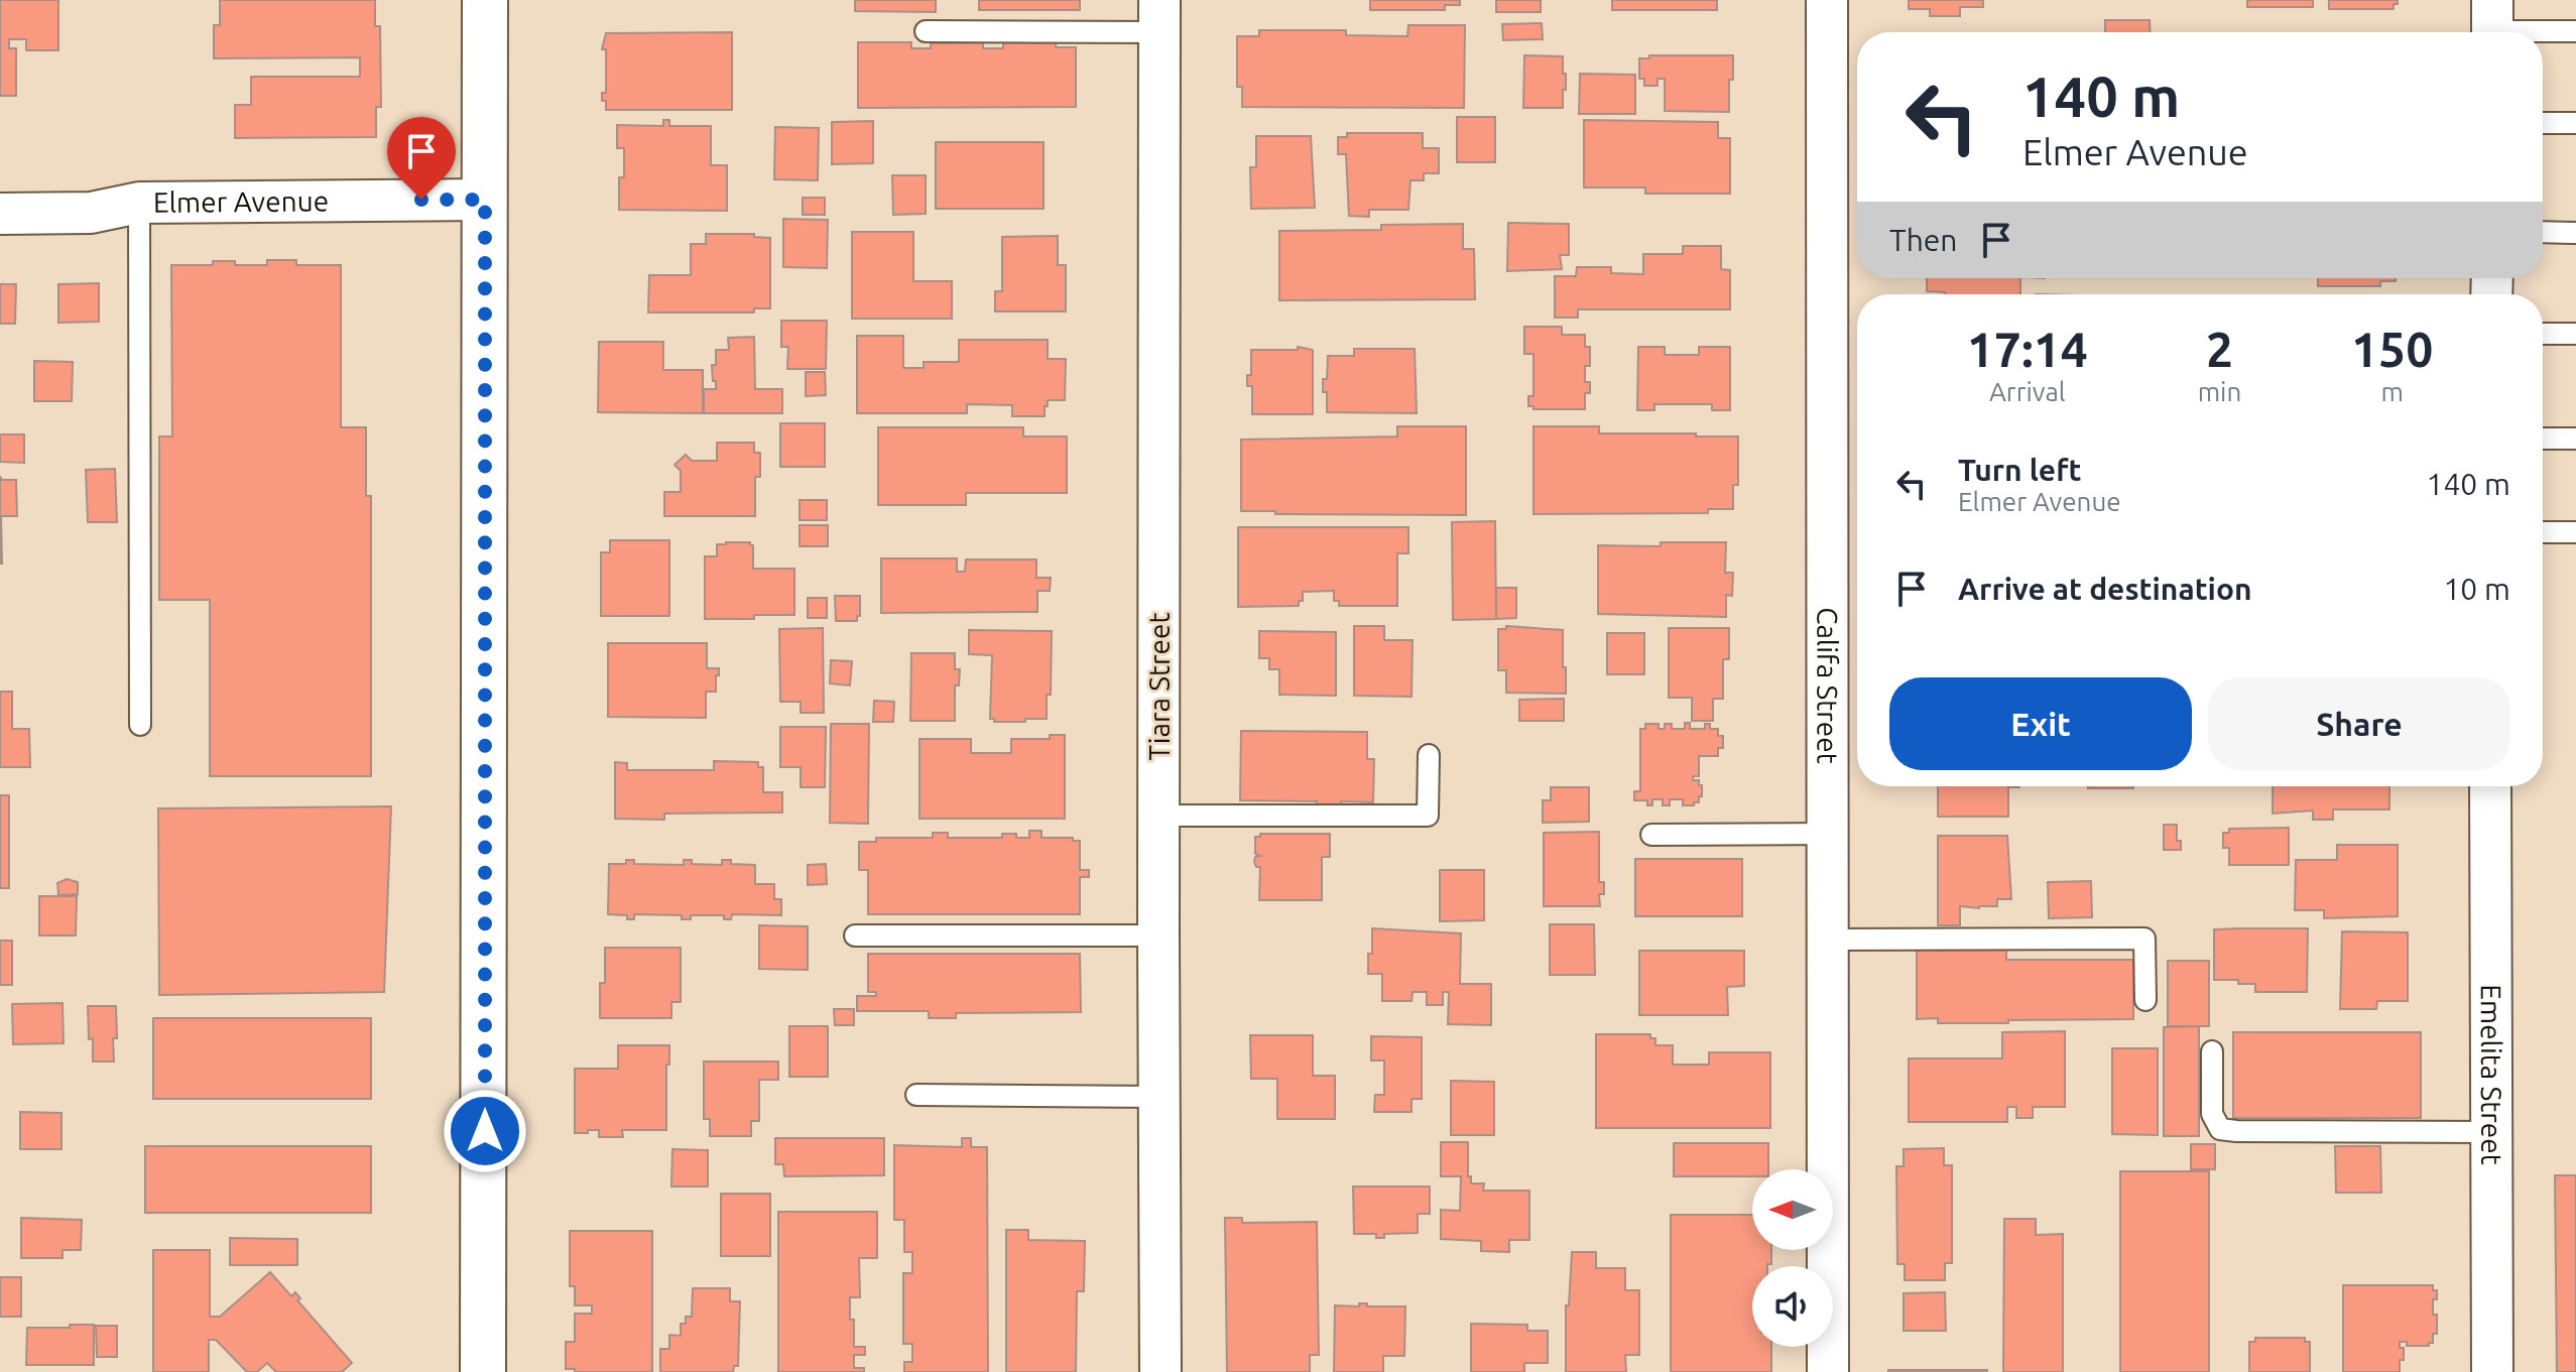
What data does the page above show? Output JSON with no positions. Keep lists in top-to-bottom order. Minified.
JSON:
{"streets":{"street":["Elmer Avenue","Tiara Street","Califa Street","Emelita Street"]},"north":"left","page":{"turn":["140 m","Elmer Avenue"],"then":"Then","eta":["17:14","Arrival","2","min","150","m"],"list":[{"name":"Turn left","note":"Elmer Avenue","value":"140 m"},{"name":"Arrive at destination","value":"10 m"}],"buttons":["Exit","Share"]}}
